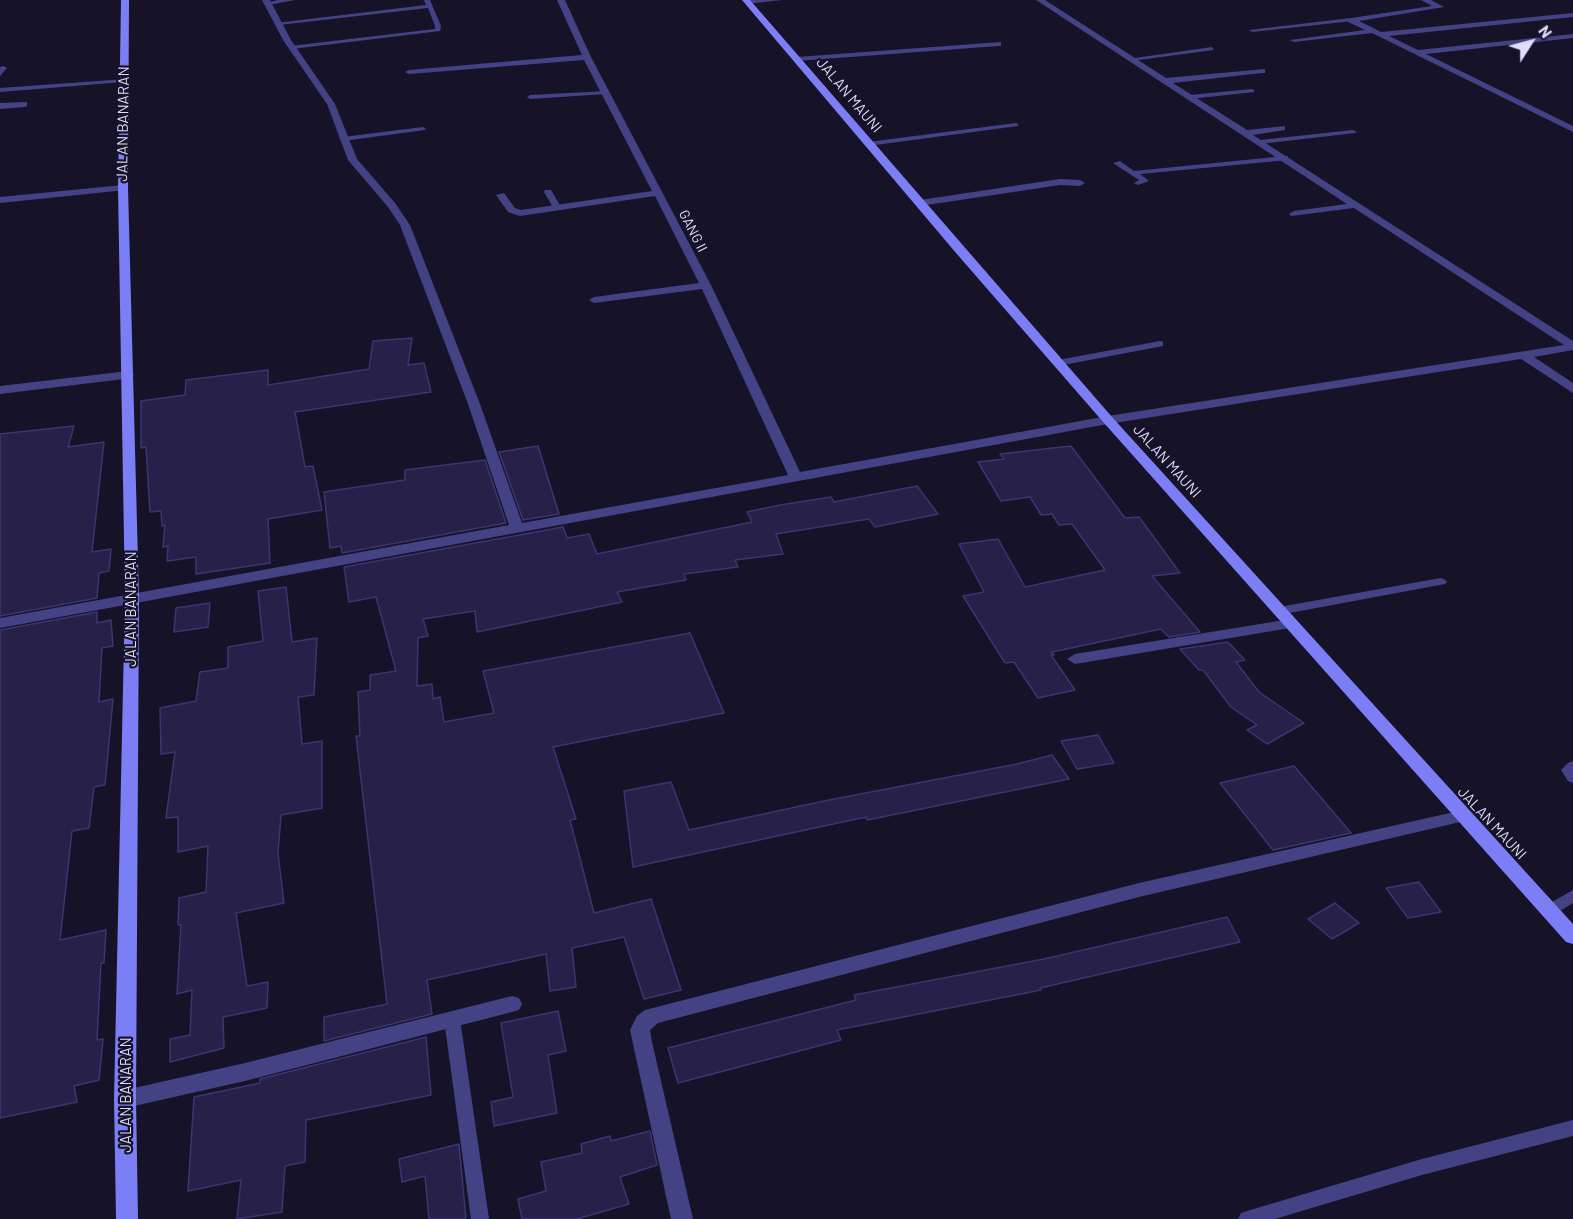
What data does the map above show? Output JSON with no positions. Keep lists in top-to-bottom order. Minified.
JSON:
{"streets":{"street":["JALAN MAUNI","JALAN BANARAN","GANG II"]},"north":"top right"}
